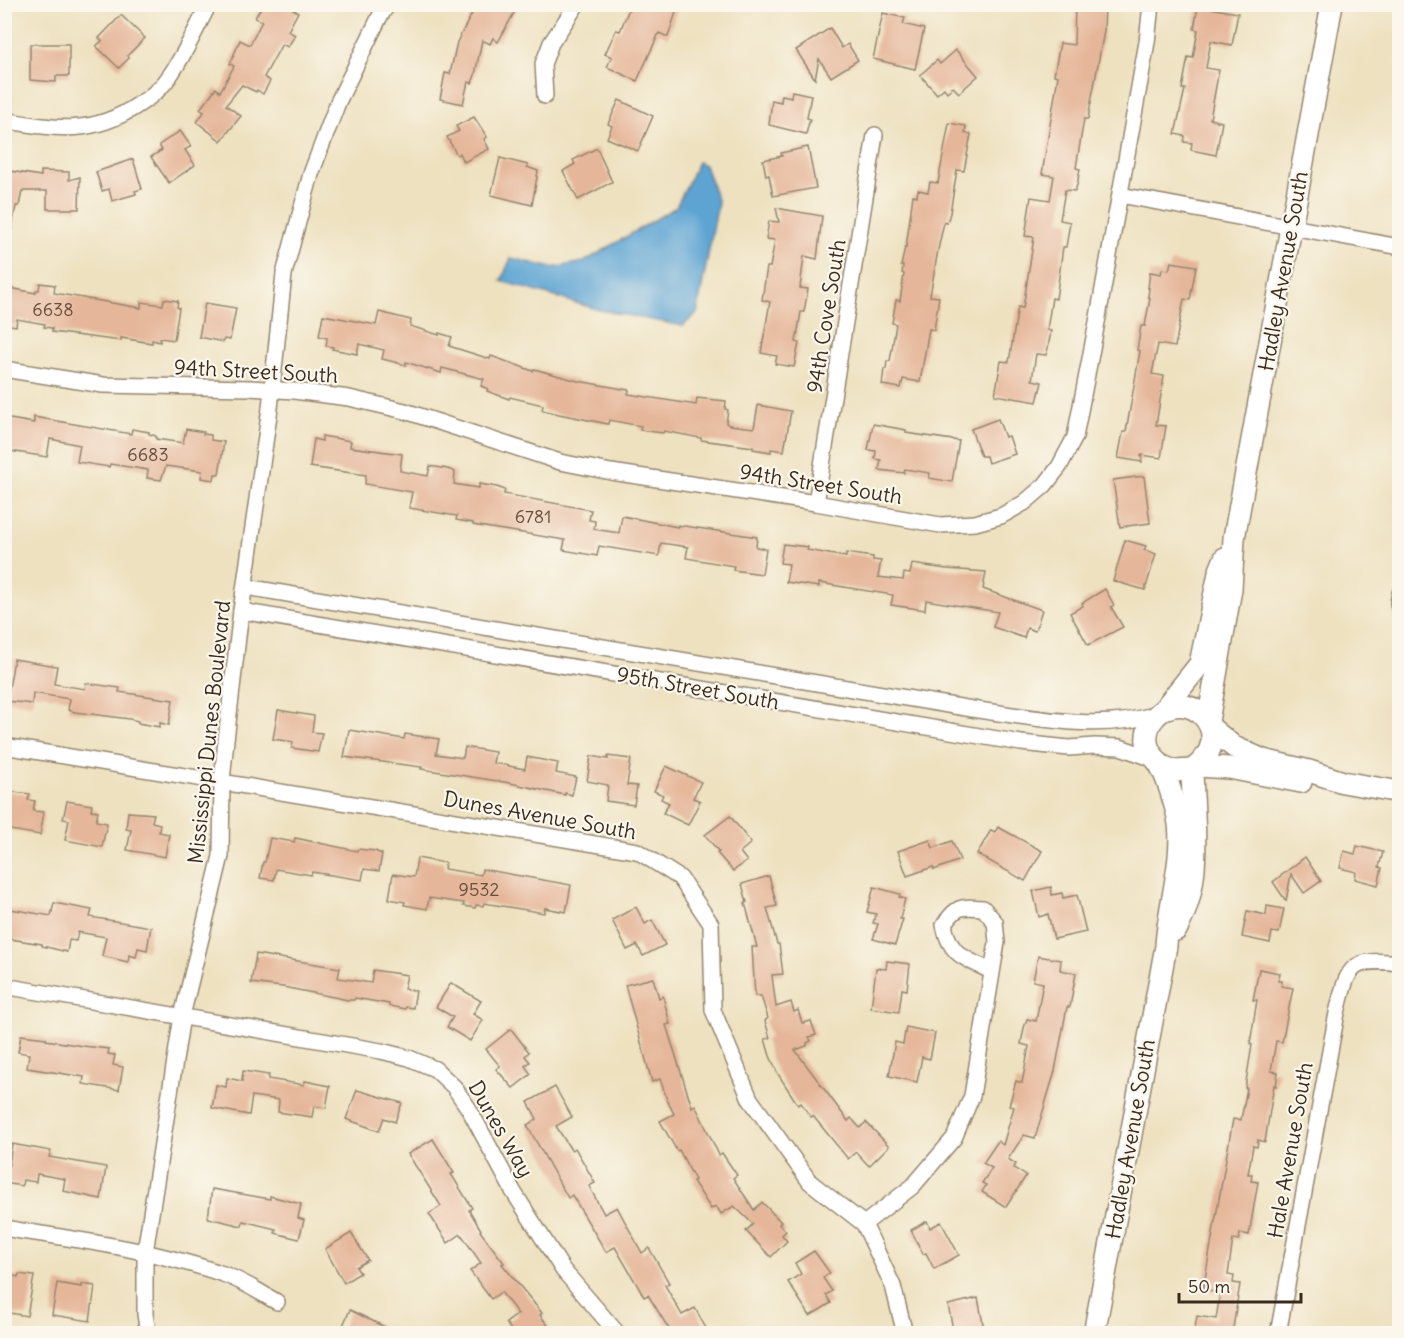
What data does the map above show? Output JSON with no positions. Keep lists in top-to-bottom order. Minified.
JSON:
{"streets":{"street":["Hadley Avenue South","94th Cove South","94th Street South","95th Street South","Mississippi Dunes Boulevard","Dunes Avenue South","Dunes Way","Hale Avenue South"]},"crossings":[["Hadley Avenue South","95th Street South"],["94th Cove South","94th Street South"],["94th Street South","Mississippi Dunes Boulevard"],["95th Street South","Mississippi Dunes Boulevard"],["Mississippi Dunes Boulevard","Dunes Avenue South"],["Mississippi Dunes Boulevard","Dunes Way"]],"house_numbers":["6638","6683","6781","9532"],"scale_bar":"50 m"}
